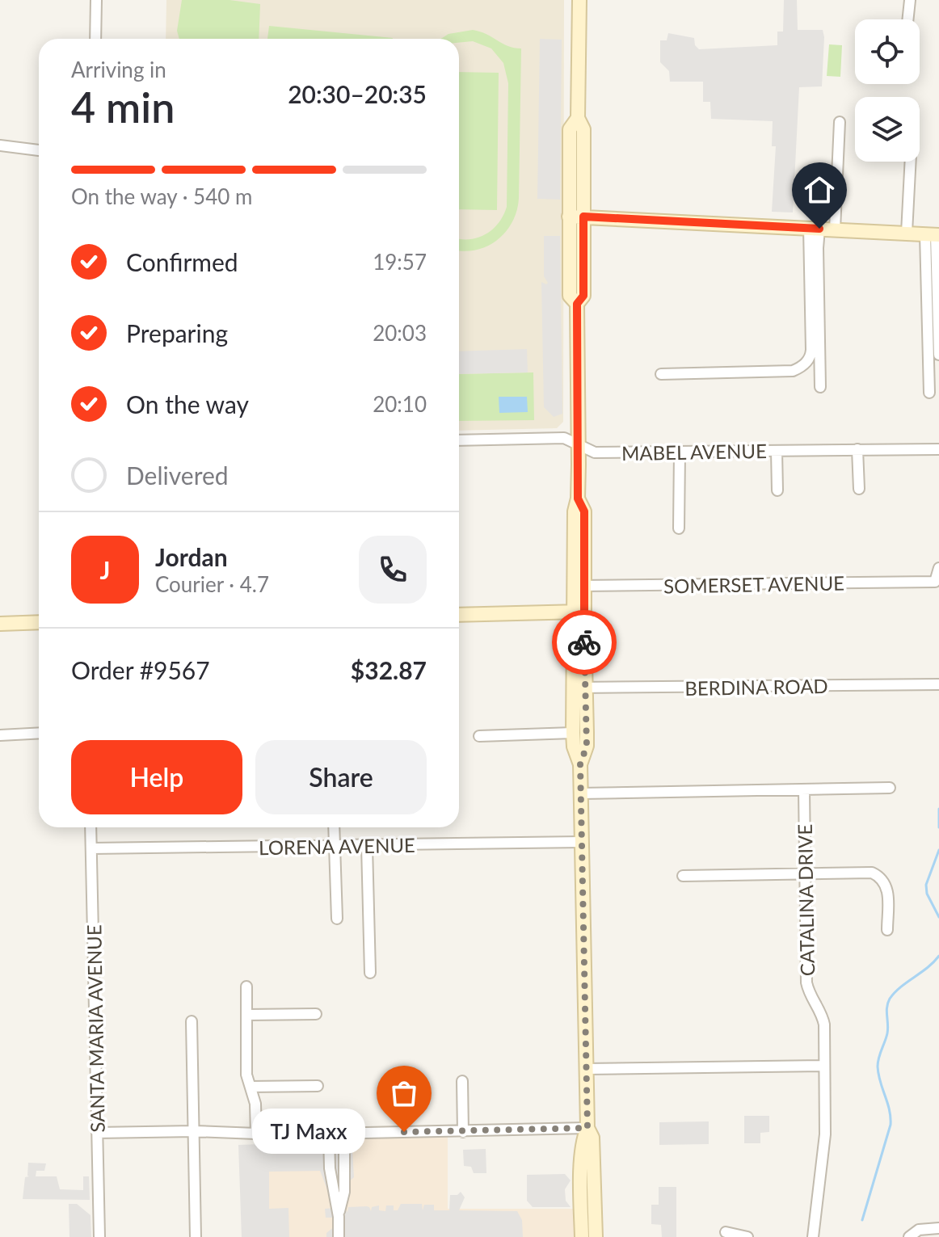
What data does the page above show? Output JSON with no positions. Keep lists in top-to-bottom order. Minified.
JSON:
{"streets":{"street":["MABEL AVENUE","SOMERSET AVENUE","BERDINA ROAD","LORENA AVENUE","CATALINA DRIVE","SANTA MARIA AVENUE"]},"crossings":[["LORENA AVENUE","SANTA MARIA AVENUE"]],"places":["TJ Maxx"],"page":{"heading":["4 min","Arriving in","20:30–20:35"],"panel":["Jordan","Courier · 4.7","Order #9567","$32.87"],"bar":"On the way · 540 m","list":[["Confirmed","19:57"],["Preparing","20:03"],["On the way","20:10"],"Delivered"],"round":"J","buttons":["Help","Share"],"bubble":"TJ Maxx"}}
